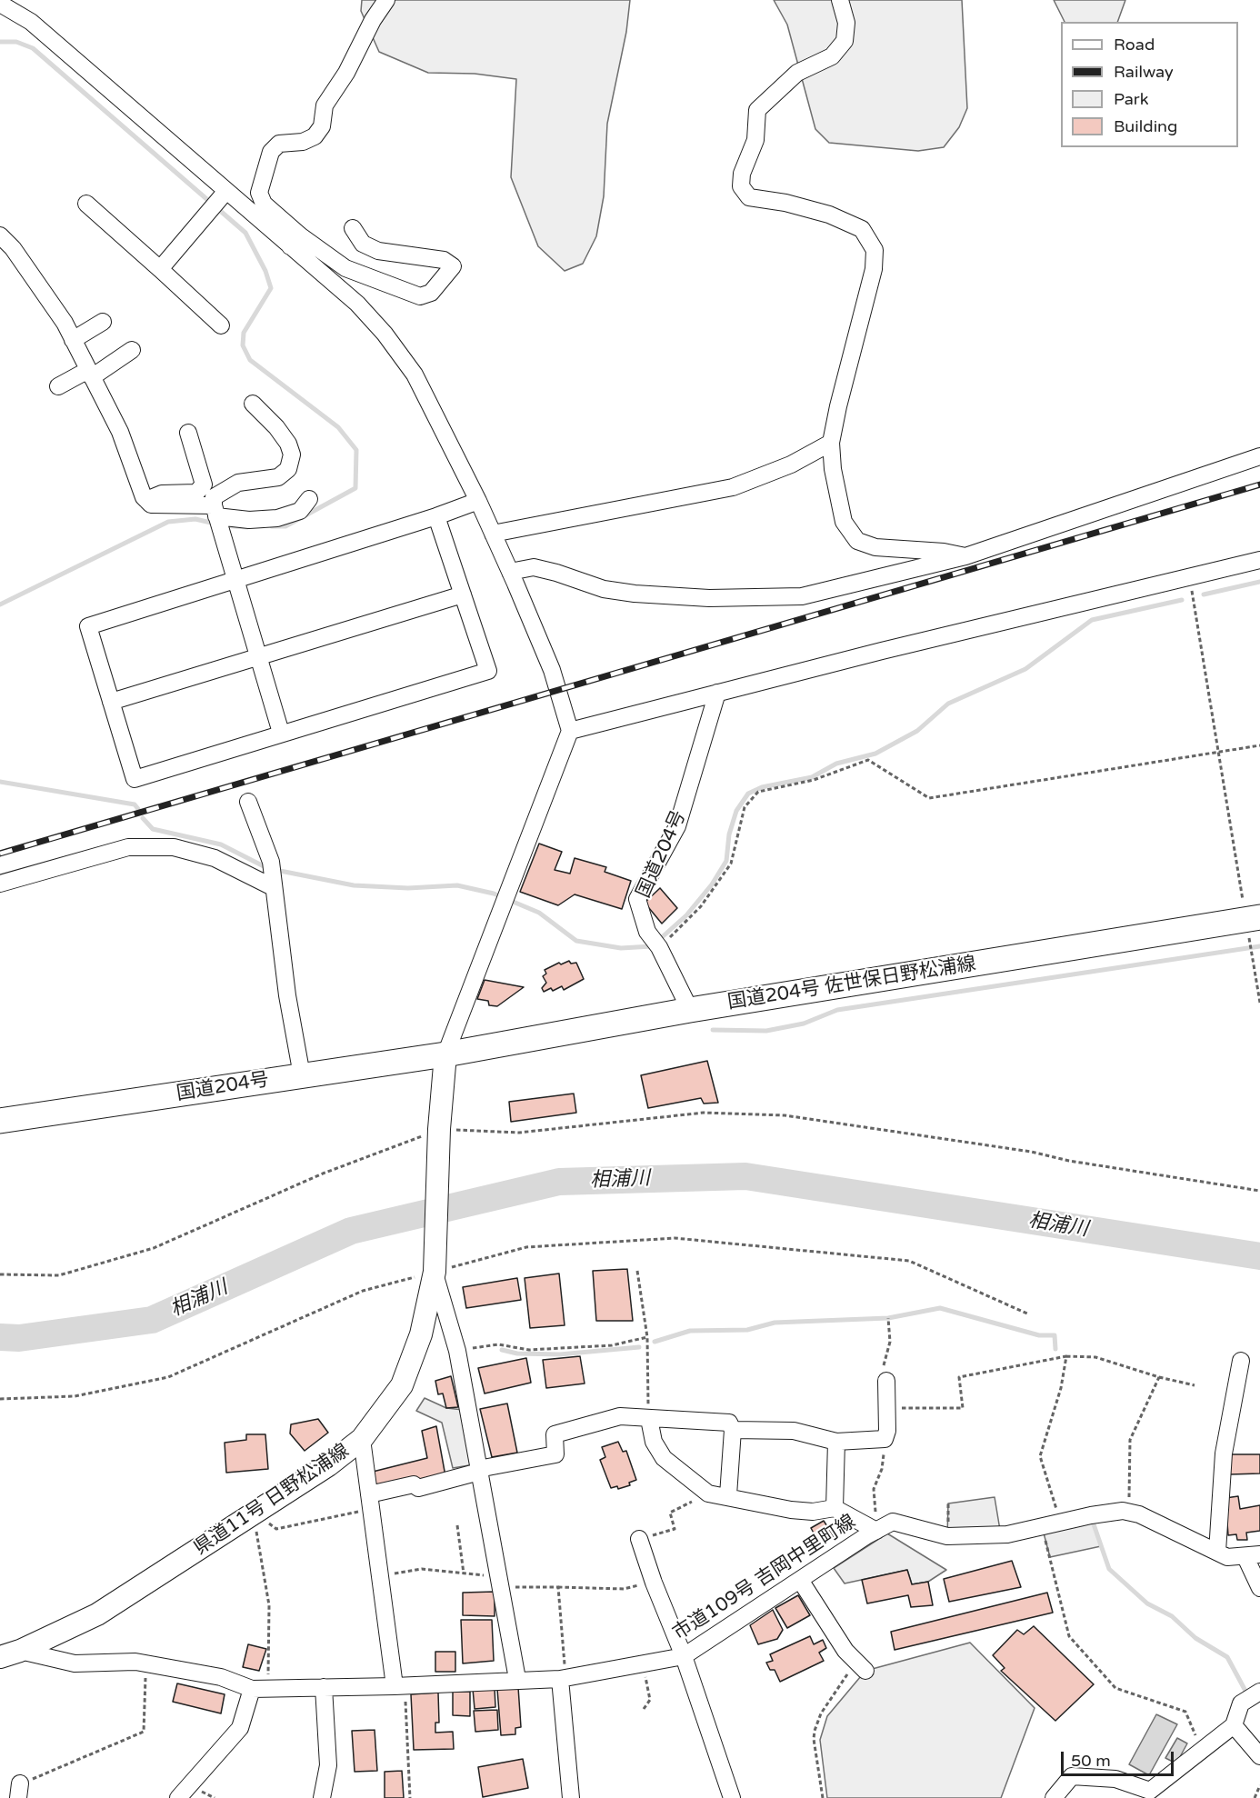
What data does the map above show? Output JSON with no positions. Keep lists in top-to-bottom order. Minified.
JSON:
{"streets":{"highway":["国道204号","国道204号 佐世保日野松浦線"],"main road":["県道11号 日野松浦線"],"street":["市道109号 吉岡中里町線"]},"crossings":[["国道204号","国道204号 佐世保日野松浦線"],["国道204号","県道11号 日野松浦線"],["国道204号 佐世保日野松浦線","県道11号 日野松浦線"],["県道11号 日野松浦線","市道109号 吉岡中里町線"]],"water":["相浦川"],"legend":["Road","Railway","Park","Building"],"scale_bar":"50 m"}
